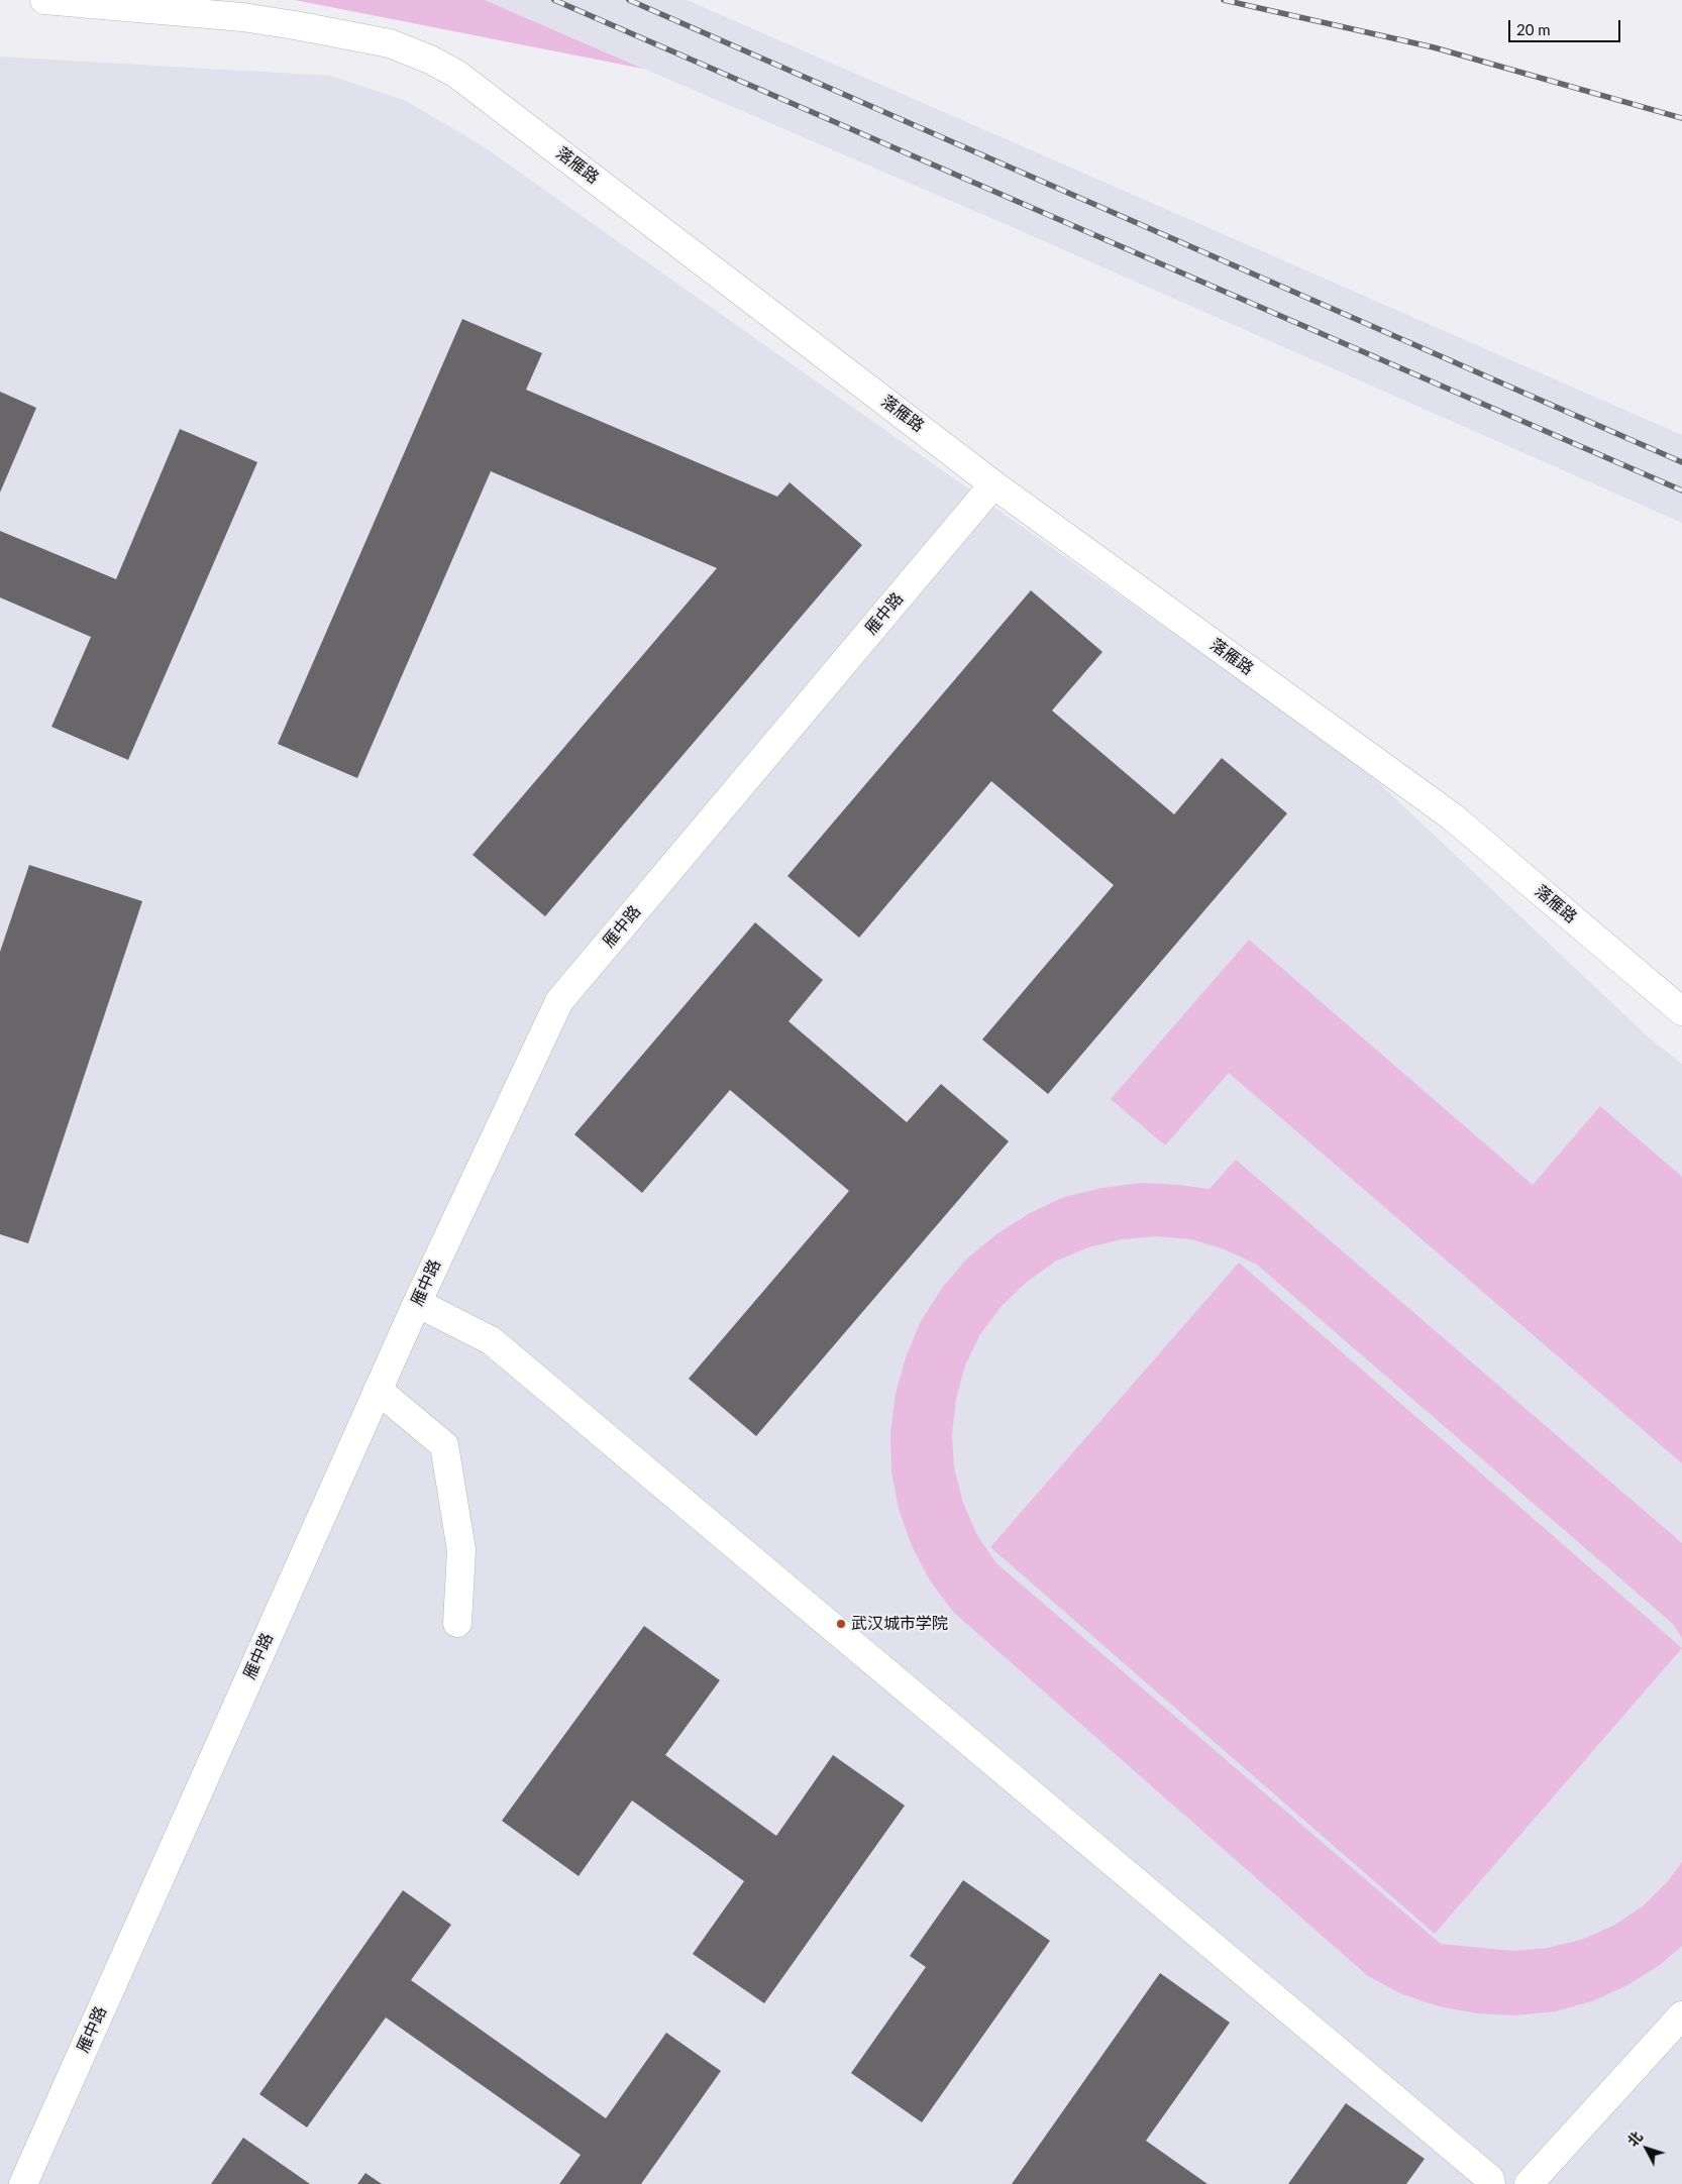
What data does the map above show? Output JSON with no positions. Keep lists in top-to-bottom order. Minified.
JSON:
{"streets":{"street":["落雁路","雁中路"]},"crossings":[["落雁路","雁中路"]],"places":["武汉城市学院"],"scale_bar":"20 m","north":"top left"}
